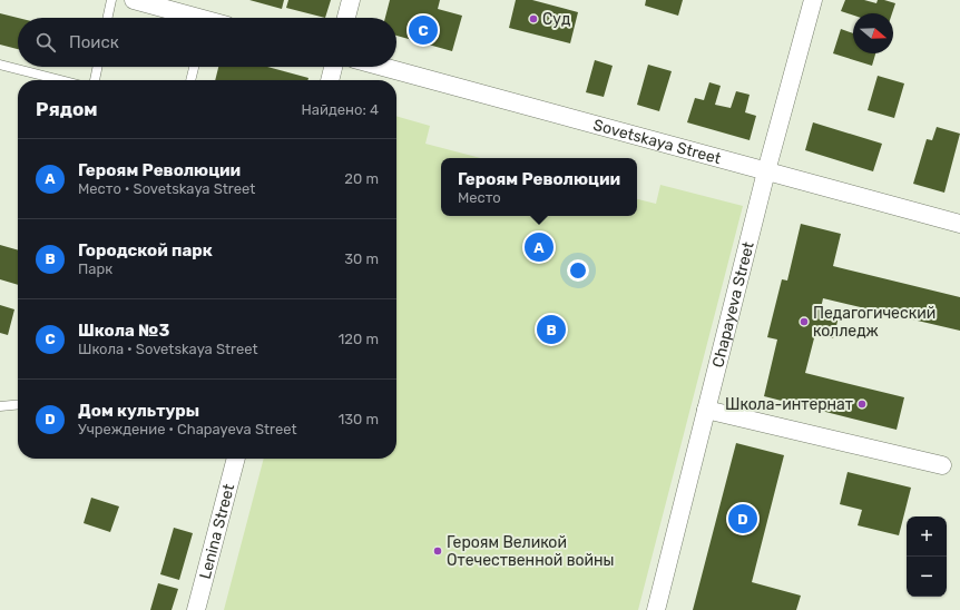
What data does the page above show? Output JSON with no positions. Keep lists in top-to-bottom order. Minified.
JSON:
{"streets":{"street":["Sovetskaya Street","Chapayeva Street","Lenina Street"]},"crossings":[["Sovetskaya Street","Chapayeva Street"]],"places":["Суд","Педагогический колледж","Школа-интернат","Героям Великой Отечественной войны"],"north":"right","page":{"pins":["C","A","B","D"],"search":"Поиск","heading":["Рядом","Найдено: 4"],"list":[{"mark":"A","name":"Героям Революции","note":"Место · Sovetskaya Street","value":"20 m"},{"mark":"B","name":"Городской парк","note":"Парк","value":"30 m"},{"mark":"C","name":"Школа №3","note":"Школа · Sovetskaya Street","value":"120 m"},{"mark":"D","name":"Дом культуры","note":"Учреждение · Chapayeva Street","value":"130 m"}],"popup":["Героям Революции","Место"],"map_buttons":["+","−"]}}
